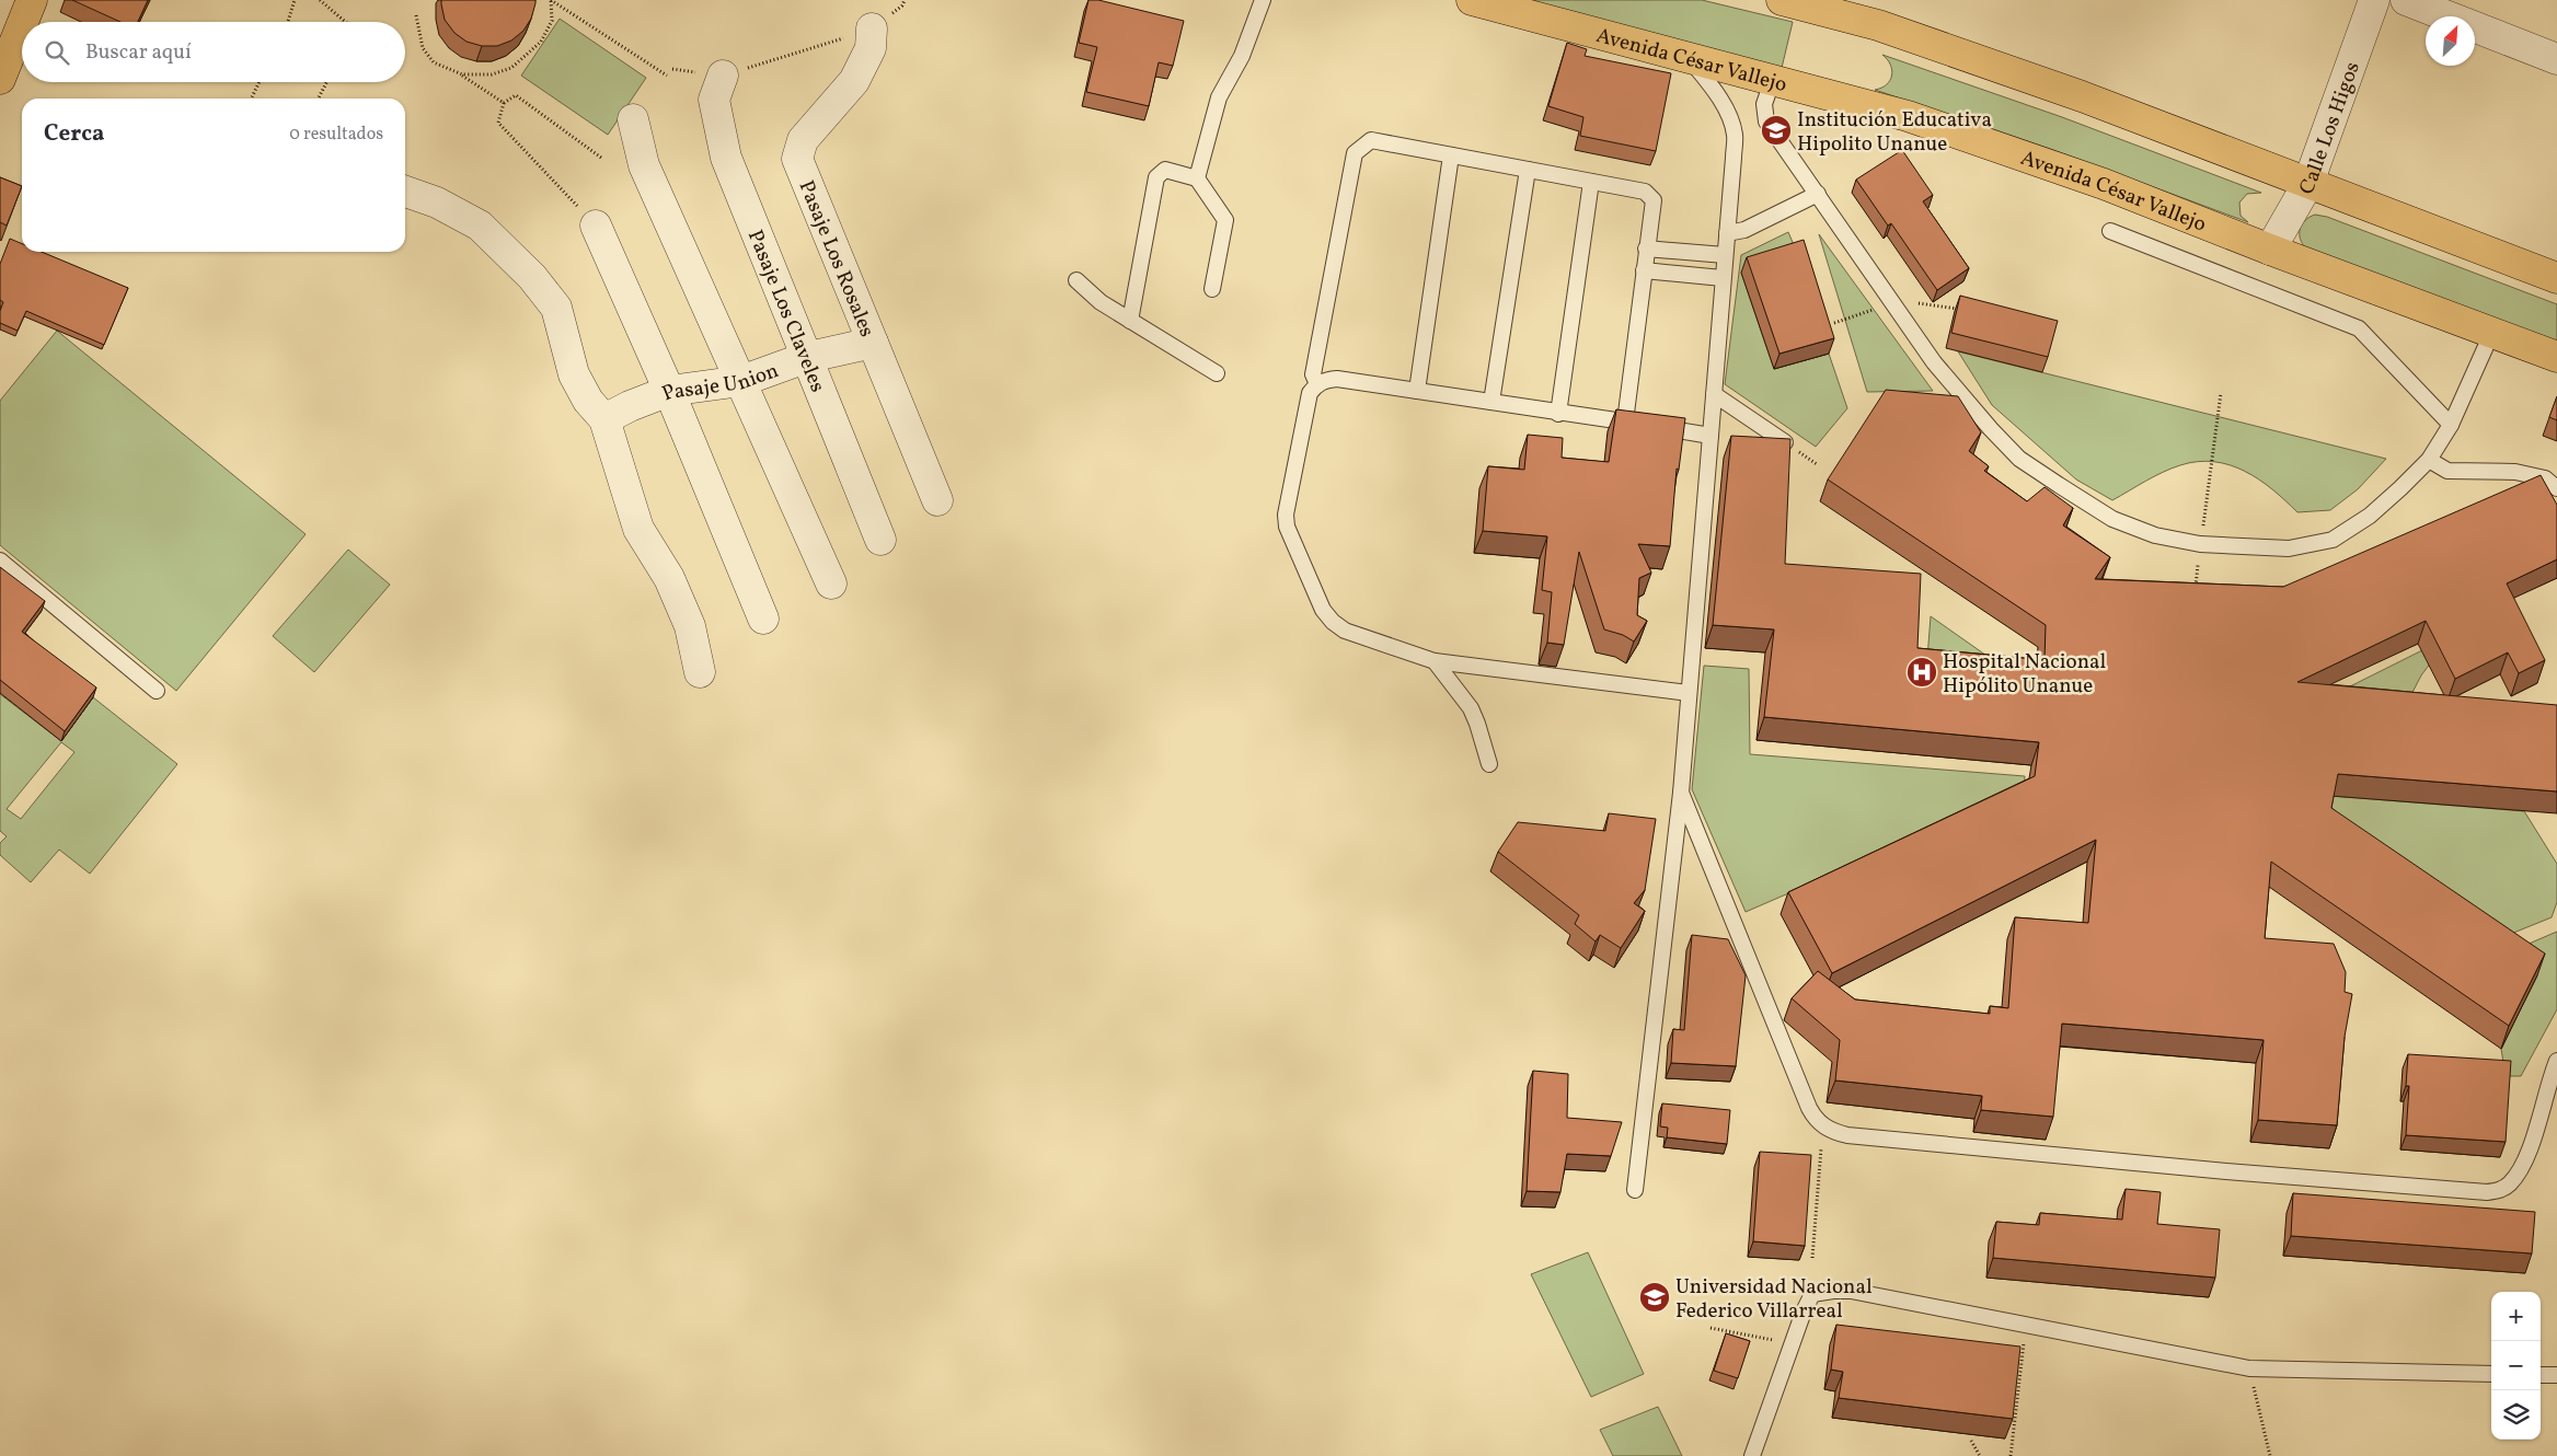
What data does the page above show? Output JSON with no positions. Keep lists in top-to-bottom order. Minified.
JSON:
{"streets":{"main road":["Avenida César Vallejo"],"street":["Calle Los Higos","Pasaje Los Rosales","Pasaje Los Claveles","Pasaje Union"]},"crossings":[["Avenida César Vallejo","Calle Los Higos"],["Pasaje Los Rosales","Pasaje Union"],["Pasaje Los Claveles","Pasaje Union"]],"places":{"school or university":["Institución Educativa Hipolito Unanue","Universidad Nacional Federico Villarreal"],"hospital":["Hospital Nacional Hipólito Unanue"]},"north":"top right","page":{"search":"Buscar aquí","heading":["Cerca","0 resultados"],"map_buttons":["+","−"]}}
